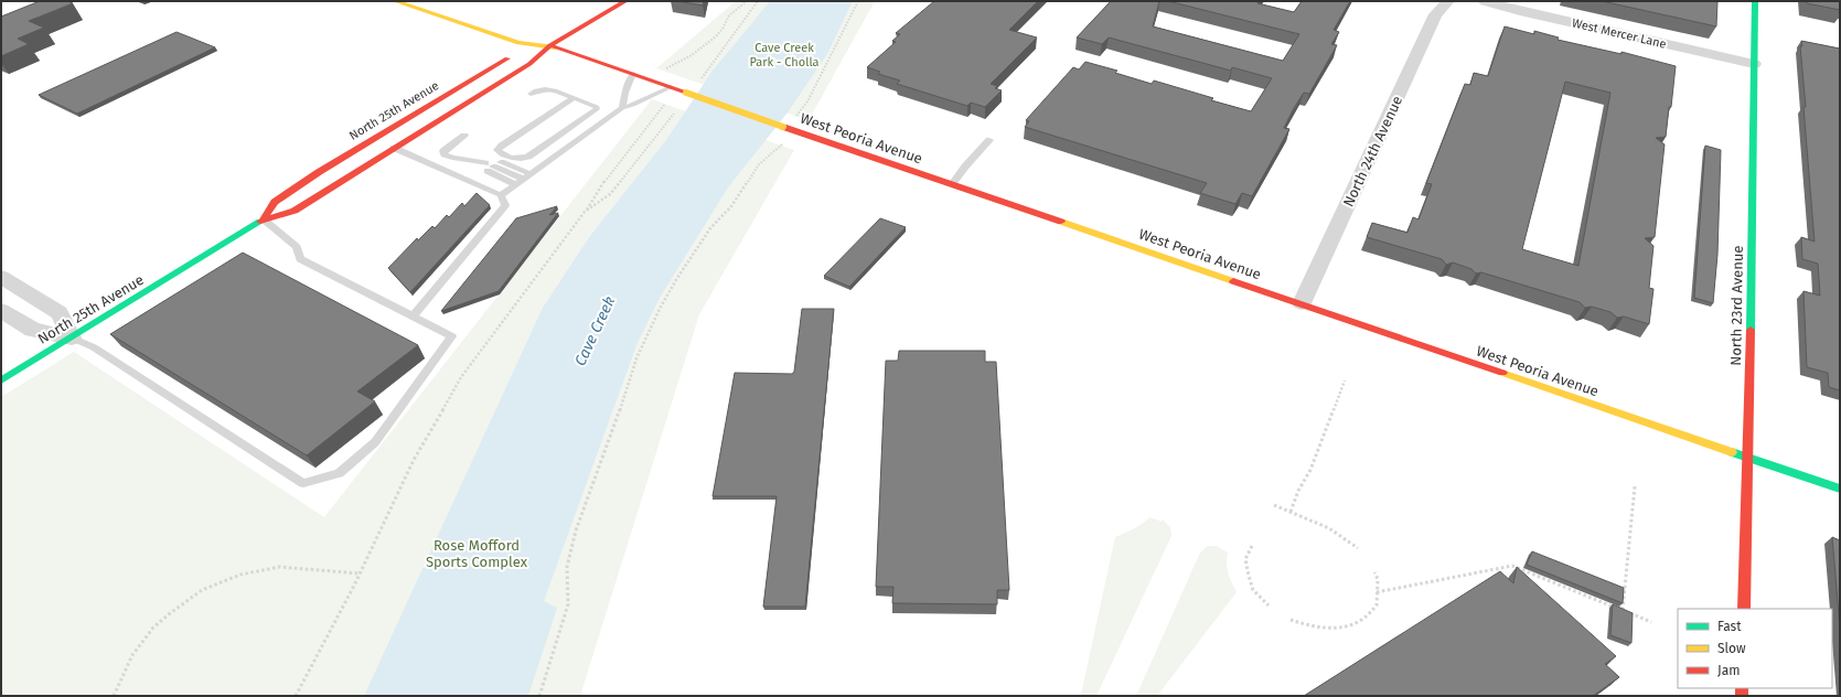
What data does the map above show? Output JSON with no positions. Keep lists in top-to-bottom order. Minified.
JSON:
{"streets":{"street":["West Mercer Lane","North 25th Avenue","West Peoria Avenue","North 24th Avenue","North 23rd Avenue"]},"crossings":[["West Mercer Lane","North 23rd Avenue"],["North 25th Avenue","West Peoria Avenue"],["West Peoria Avenue","North 24th Avenue"],["West Peoria Avenue","North 23rd Avenue"]],"water":["Cave Creek"],"parks":["Cave Creek Park - Cholla","Rose Mofford Sports Complex"],"legend":["Fast","Slow","Jam"]}
